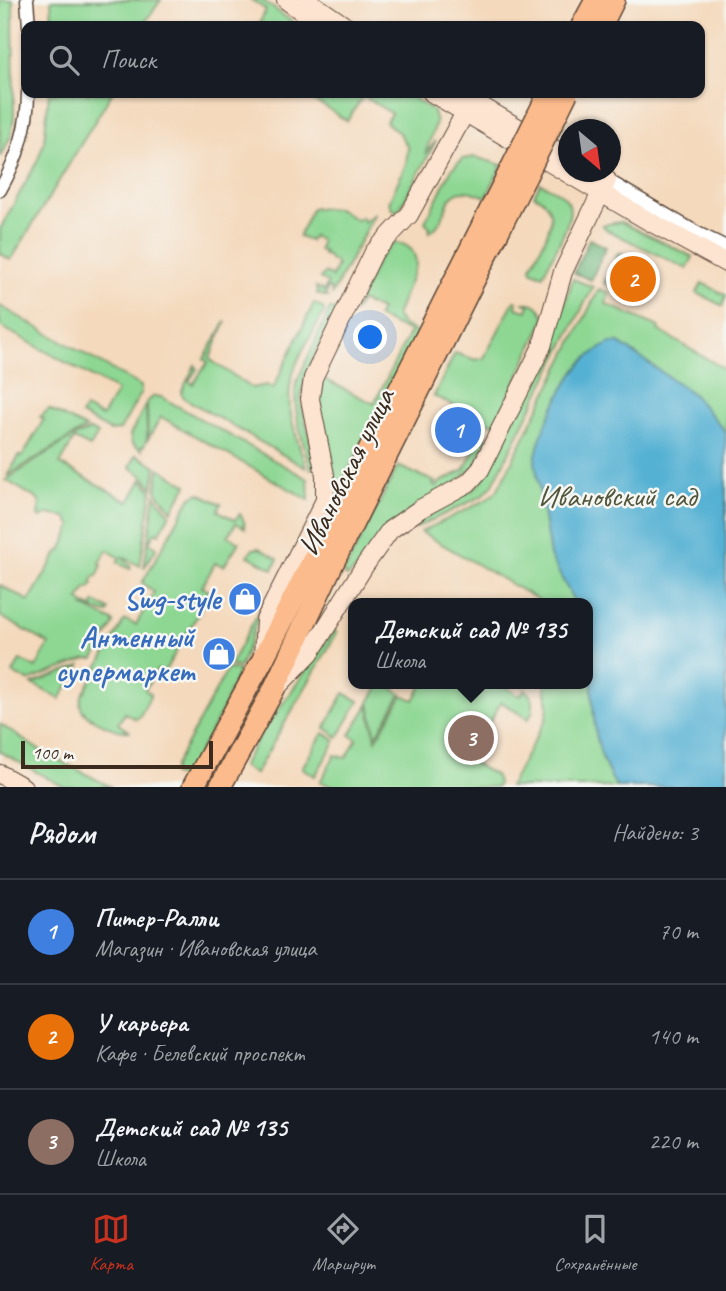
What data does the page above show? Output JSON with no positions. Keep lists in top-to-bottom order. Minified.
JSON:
{"streets":{"main road":["Ивановская улица"]},"parks":["Ивановский сад"],"places":{"shop":["Swg-style","Антенный супермаркет"]},"scale_bar":"100 m","north":"bottom right","page":{"search":"Поиск","pins":["2","1","3"],"popup":["Детский сад № 135","Школа"],"scale":"100 m","heading":["Рядом","Найдено: 3"],"list":[{"mark":"1","name":"Питер-Ралли","note":"Магазин · Ивановская улица","value":"70 m"},{"mark":"2","name":"У карьера","note":"Кафе · Белевский проспект","value":"140 m"},{"mark":"3","name":"Детский сад № 135","note":"Школа","value":"220 m"}],"nav":["Карта","Маршрут","Сохранённые"]}}
